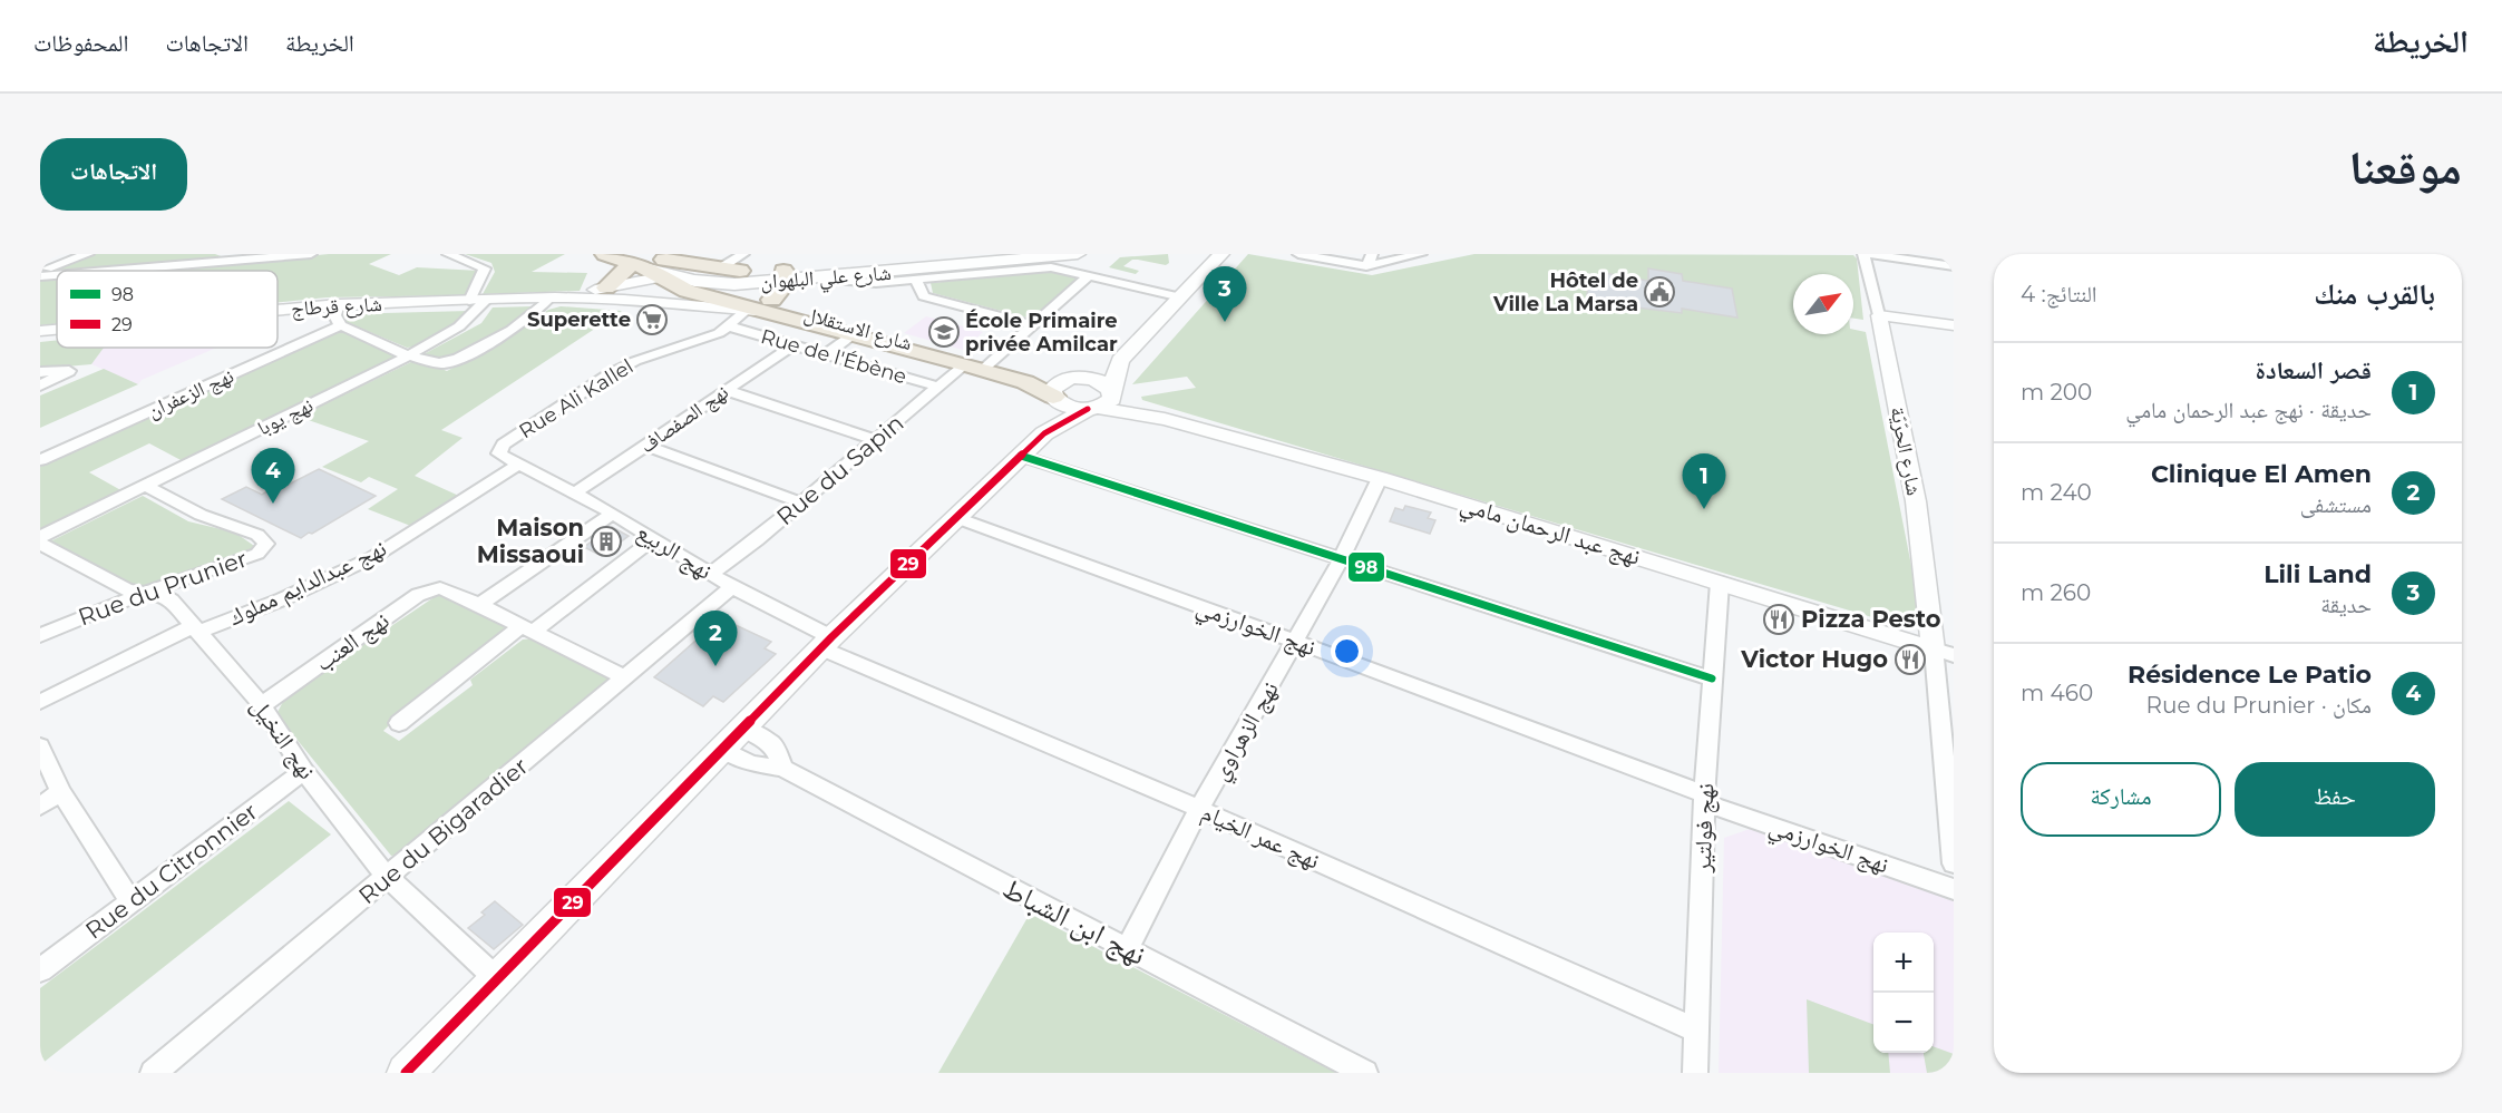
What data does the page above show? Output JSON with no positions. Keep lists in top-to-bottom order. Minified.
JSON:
{"streets":{"highway":["شارع الاستقلال"],"main road":["شارع علي البلهوان"],"street":["شارع قرطاج","Rue de l'Ébène","نهج الزعفران","Rue Ali Kallel","نهج يوبا","نهج الصفصاف","شارع الحرّيّة","Rue du Sapin","نهج عبد الرحمان مامي","نهج الربيع","نهج عبدالدايم مملوك","Rue du Prunier","نهج الخوارزمي","نهج العنب","نهج الزهراوي","نهج النخيل","نهج فولتير","Rue du Bigaradier","نهج عمر الخيام","Rue du Citronnier","نهج ابن الشباط"]},"crossings":[["شارع قرطاج","نهج يوبا"],["شارع الاستقلال","Rue Ali Kallel"],["شارع الاستقلال","Rue du Sapin"],["Rue de l'Ébène","Rue Ali Kallel"],["Rue de l'Ébène","نهج الصفصاف"],["Rue de l'Ébène","Rue du Sapin"],["Rue Ali Kallel","نهج الربيع"],["Rue Ali Kallel","نهج عبدالدايم مملوك"],["نهج يوبا","Rue du Prunier"],["نهج الصفصاف","نهج الربيع"],["شارع الحرّيّة","نهج عبد الرحمان مامي"],["Rue du Sapin","نهج الربيع"],["نهج عبد الرحمان مامي","نهج الزهراوي"],["نهج عبد الرحمان مامي","نهج فولتير"],["نهج الربيع","نهج عبدالدايم مملوك"],["نهج الربيع","Rue du Bigaradier"],["نهج الربيع","نهج عمر الخيام"],["نهج عبدالدايم مملوك","نهج النخيل"],["Rue du Prunier","نهج النخيل"],["نهج الخوارزمي","نهج الزهراوي"],["نهج الخوارزمي","نهج فولتير"],["نهج العنب","نهج النخيل"],["نهج الزهراوي","نهج عمر الخيام"],["نهج الزهراوي","نهج ابن الشباط"],["نهج النخيل","Rue du Bigaradier"],["نهج النخيل","Rue du Citronnier"],["نهج فولتير","نهج عمر الخيام"]],"places":{"public building":["Hôtel de Ville La Marsa"],"supermarket":["Superette"],"school or university":["École Primaire privée Amilcar"],"building":["Maison Missaoui"],"restaurant":["Pizza Pesto","Victor Hugo"]},"lines":["transit line 29","transit line 98"],"legend":["98","29"],"north":"top right","page":{"header":"الخريطة","nav":["الخريطة","الاتجاهات","المحفوظات"],"title":"موقعنا","buttons":["الاتجاهات",["حفظ","مشاركة"]],"heading":["بالقرب منك","النتائج: 4"],"pins":["3","4","1","2"],"list":[{"mark":"1","name":"قصر السعادة","note":"حديقة · نهج عبد الرحمان مامي","value":"200 m"},{"mark":"2","name":"Clinique El Amen","note":"مستشفى","value":"240 m"},{"mark":"3","name":"Lili Land","note":"حديقة","value":"260 m"},{"mark":"4","name":"Résidence Le Patio","note":"مكان · Rue du Prunier","value":"460 m"}],"map_buttons":["+","−"]}}
